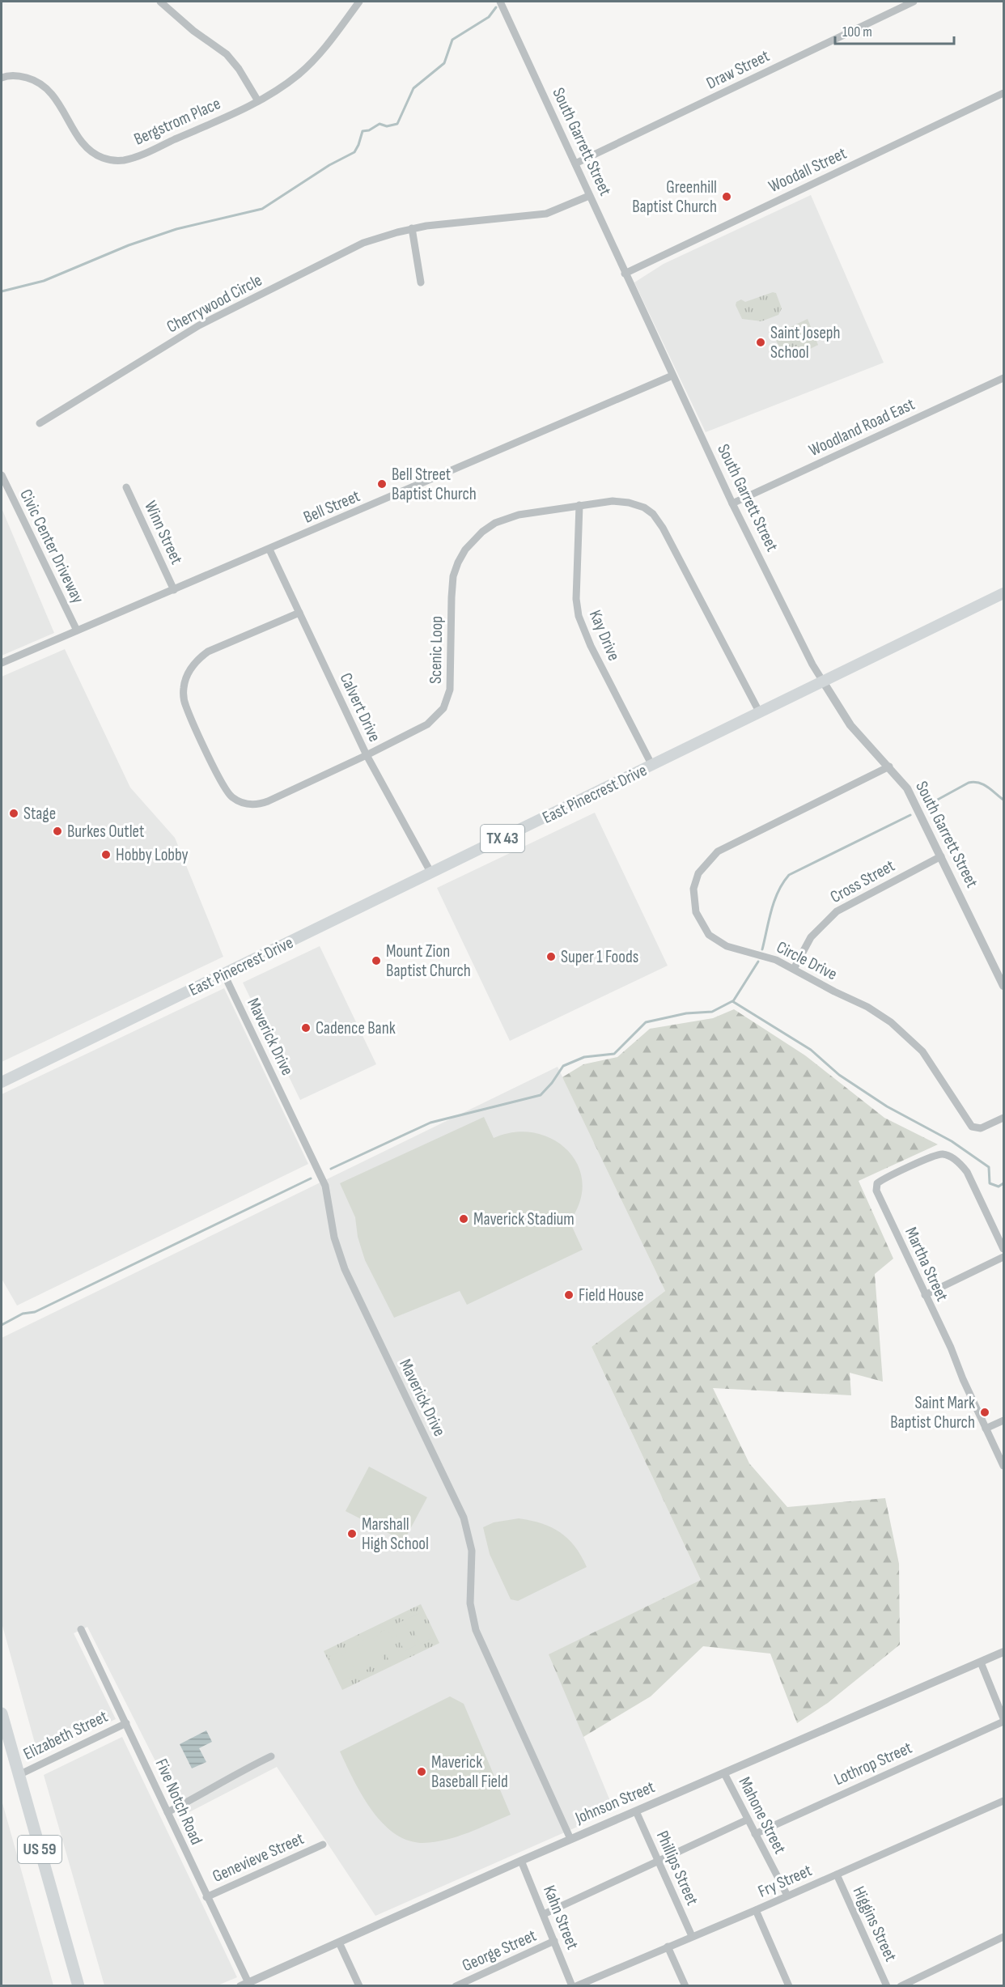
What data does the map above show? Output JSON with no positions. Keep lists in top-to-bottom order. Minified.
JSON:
{"streets":{"highway":["US 59"],"main road":["East Pinecrest Drive","TX 43"],"street":["Draw Street","Bergstrom Place","South Garrett Street","Woodall Street","Cherrywood Circle","Woodland Road East","Bell Street","Winn Street","Civic Center Driveway","Kay Drive","Scenic Loop","Calvert Drive","Cross Street","Circle Drive","Maverick Drive","Martha Street","Elizabeth Street","Lothrop Street","Five Notch Road","Johnson Street","Mahone Street","Genevieve Street","Phillips Street","Fry Street","Kahn Street","Higgins Street","George Street"]},"crossings":[["Draw Street","South Garrett Street"],["South Garrett Street","Woodall Street"],["South Garrett Street","Cherrywood Circle"],["South Garrett Street","Woodland Road East"],["South Garrett Street","Bell Street"],["South Garrett Street","East Pinecrest Drive"],["South Garrett Street","Cross Street"],["South Garrett Street","Circle Drive"],["Bell Street","Winn Street"],["Bell Street","Civic Center Driveway"],["Bell Street","Calvert Drive"],["Kay Drive","Scenic Loop"],["Kay Drive","East Pinecrest Drive"],["Scenic Loop","Calvert Drive"],["Scenic Loop","East Pinecrest Drive"],["Calvert Drive","East Pinecrest Drive"],["East Pinecrest Drive","Maverick Drive"],["Cross Street","Circle Drive"],["Maverick Drive","Johnson Street"],["Elizabeth Street","Five Notch Road"],["Elizabeth Street","US 59"],["Lothrop Street","Mahone Street"],["Five Notch Road","Johnson Street"],["Five Notch Road","Genevieve Street"],["Johnson Street","Mahone Street"],["Johnson Street","Phillips Street"],["Johnson Street","Kahn Street"],["Mahone Street","Fry Street"],["Phillips Street","Fry Street"],["Fry Street","Higgins Street"],["Kahn Street","George Street"]],"places":["Greenhill Baptist Church","Saint Joseph School","Bell Street Baptist Church","Stage","Burkes Outlet","Hobby Lobby","Super 1 Foods","Mount Zion Baptist Church","Cadence Bank","Maverick Stadium","Field House","Saint Mark Baptist Church","Marshall High School","Maverick Baseball Field"],"scale_bar":"100 m"}
